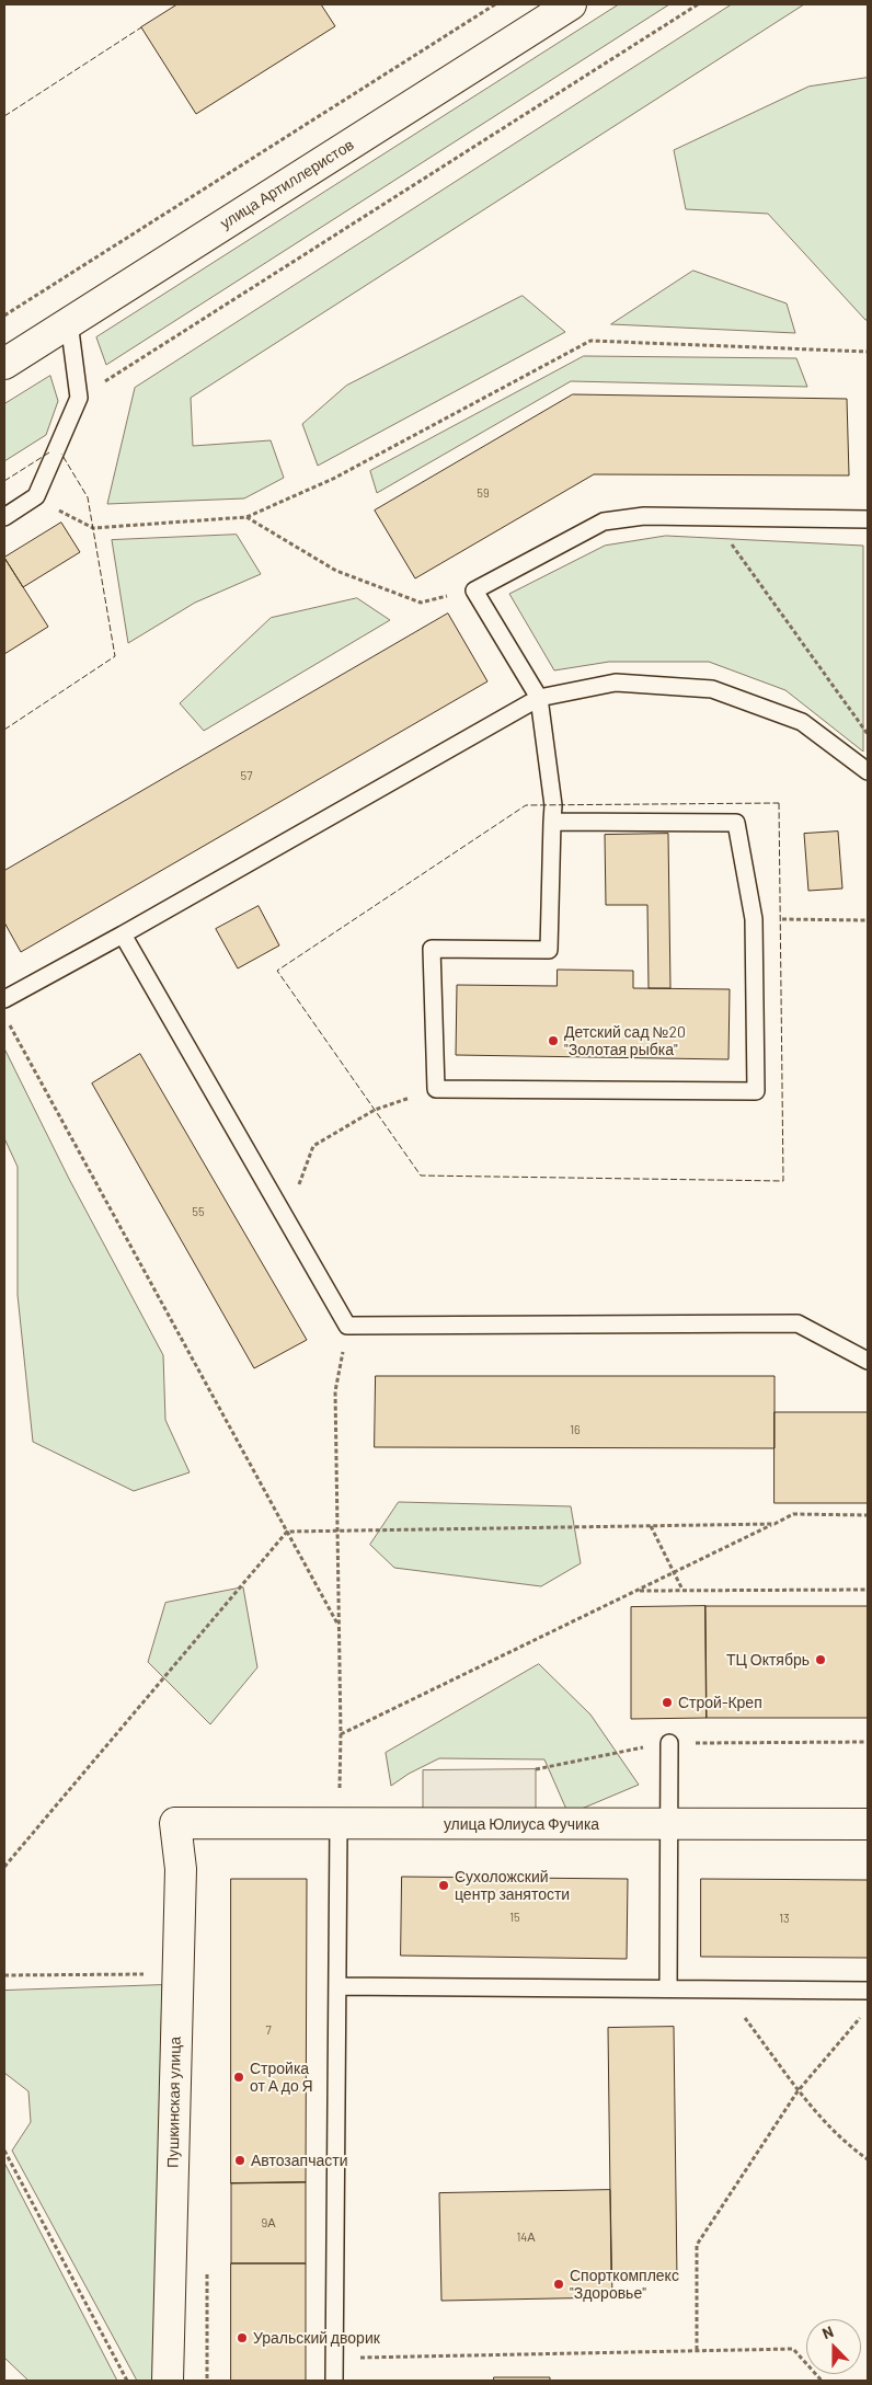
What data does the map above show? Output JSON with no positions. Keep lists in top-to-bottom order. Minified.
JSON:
{"streets":{"street":["улица Артиллеристов","улица Юлиуса Фучика","Пушкинская улица"]},"crossings":[["улица Юлиуса Фучика","Пушкинская улица"]],"places":["Детский сад №20 \"Золотая рыбка\"","ТЦ Октябрь","Строй-Креп","Сухоложский центр занятости","Стройка от А до Я","Автозапчасти","Спорткомплекс \"Здоровье\"","Уральский дворик"],"house_numbers":["59","57","55","16","15","13","7","9А","14А"],"north":"top"}
